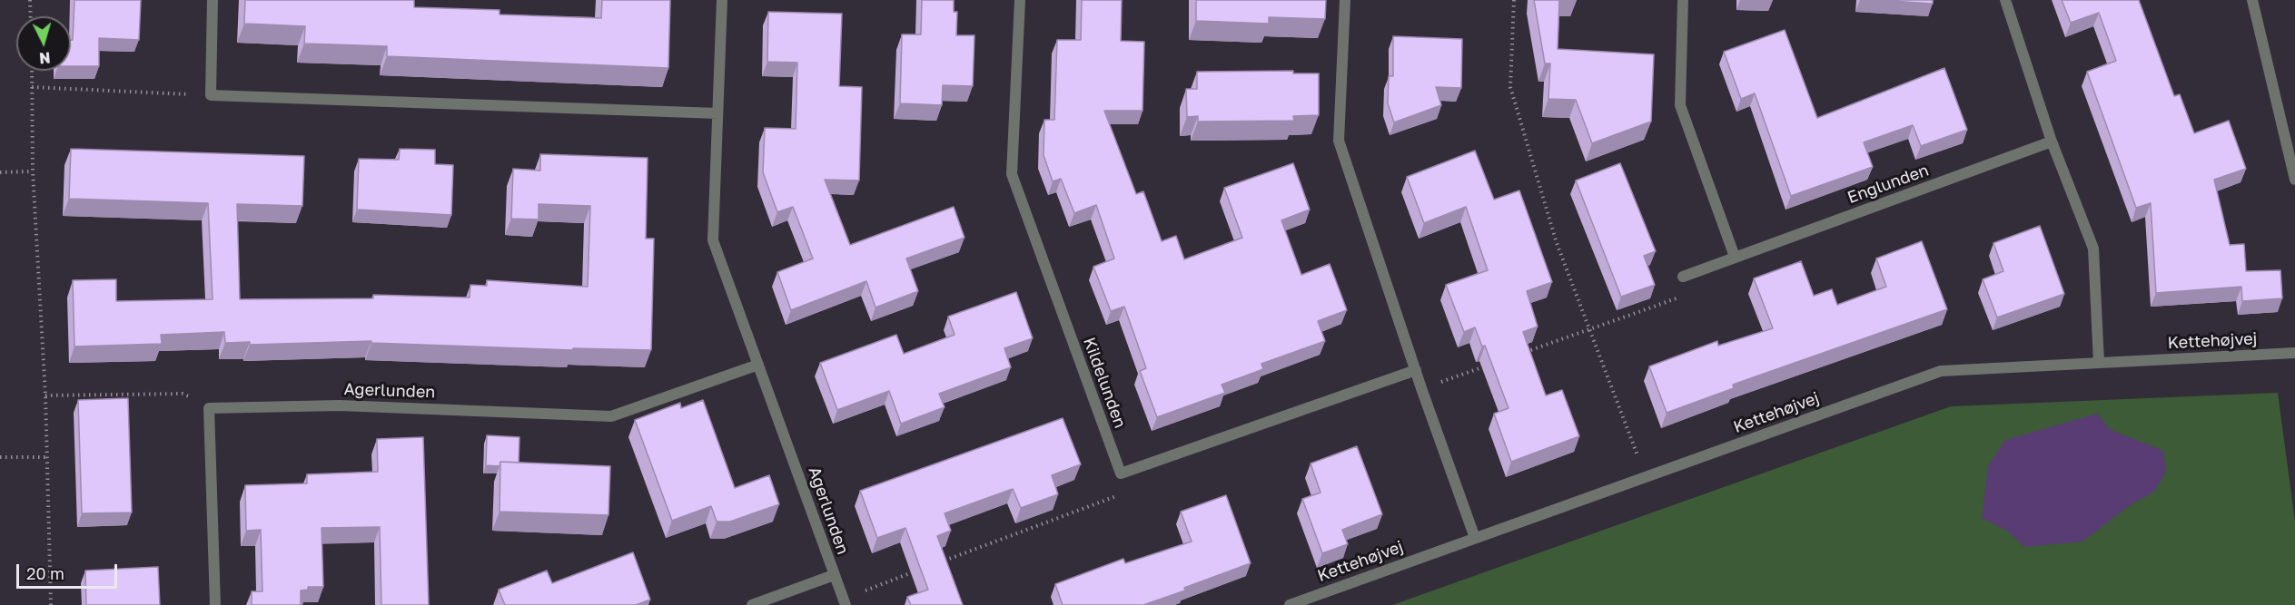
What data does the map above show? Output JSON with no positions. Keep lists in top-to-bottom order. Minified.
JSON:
{"streets":{"street":["Englunden","Kettehøjvej","Kildelunden","Agerlunden"]},"scale_bar":"20 m","north":"bottom"}
